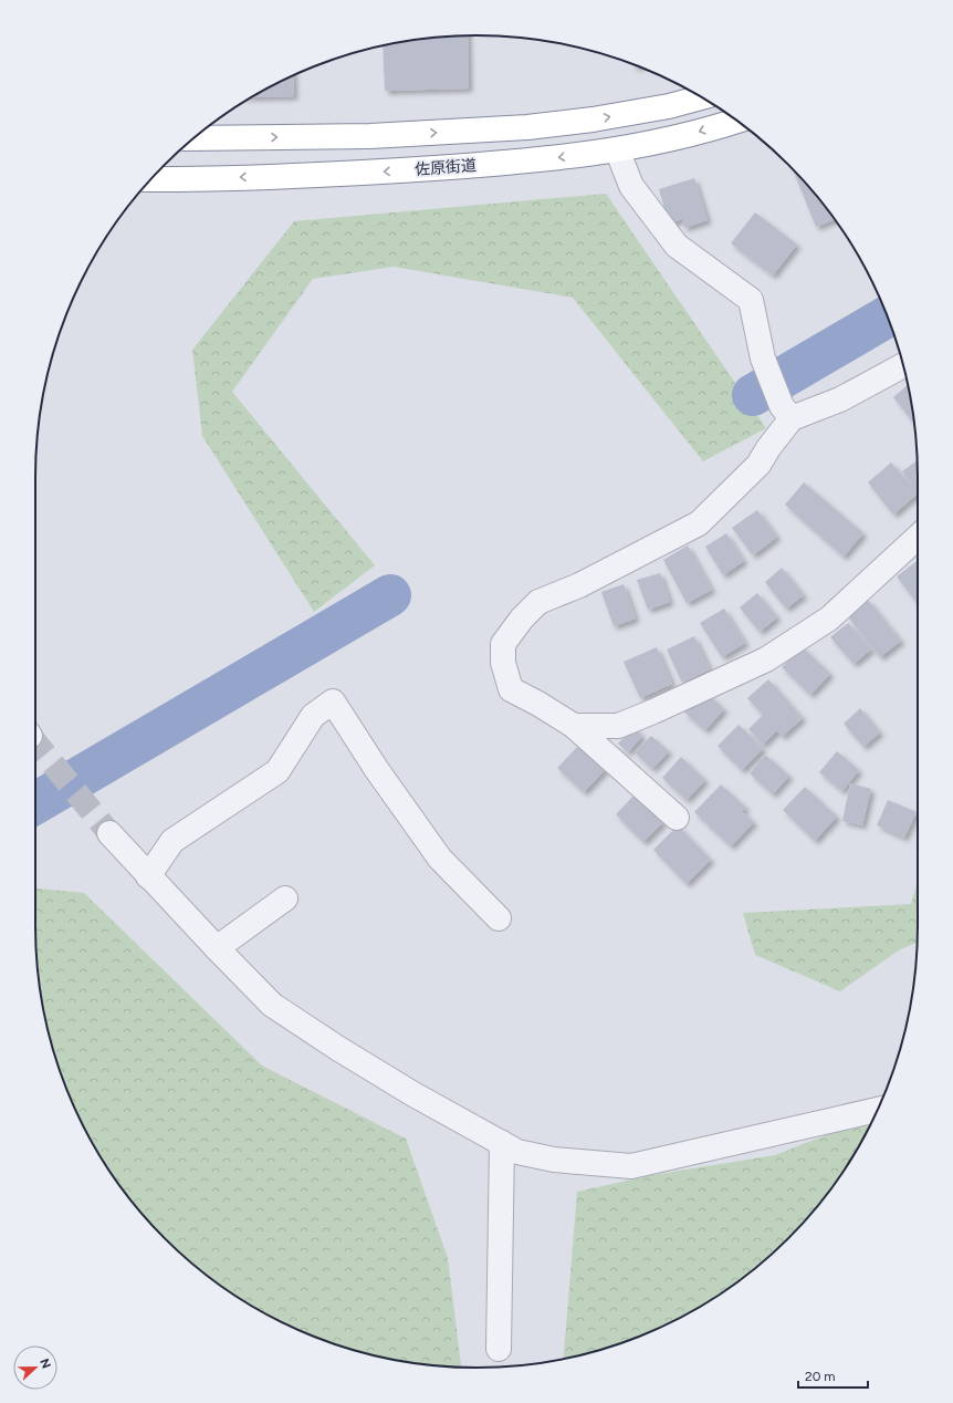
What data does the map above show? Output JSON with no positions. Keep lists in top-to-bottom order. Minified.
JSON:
{"streets":{"highway":["佐原街道"]},"scale_bar":"20 m","north":"right"}
